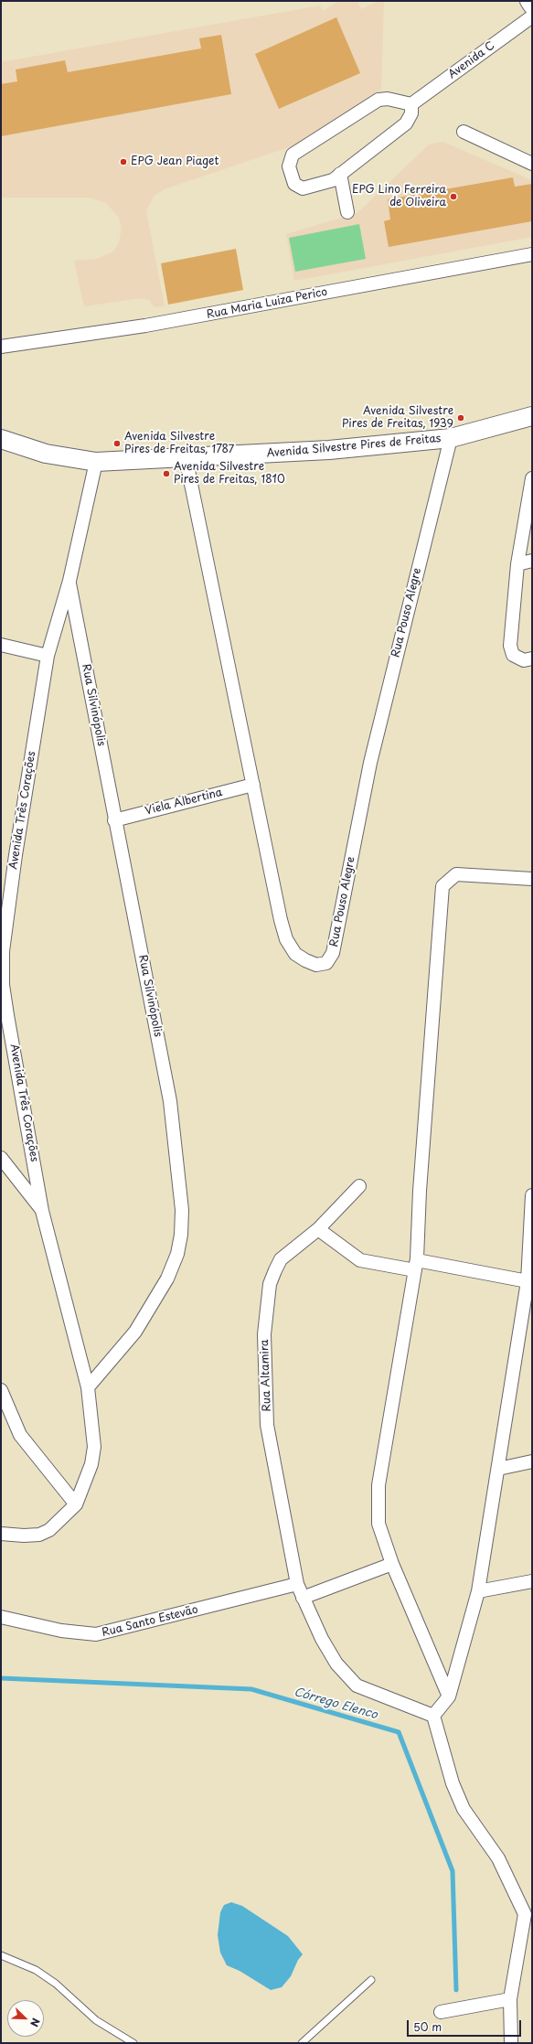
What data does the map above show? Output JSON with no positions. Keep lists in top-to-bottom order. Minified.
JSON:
{"streets":{"main road":["Avenida Silvestre Pires de Freitas"],"street":["Avenida C","Rua Maria Luiza Perico","Rua Pouso Alegre","Rua Silvinópolis","Viela Albertina","Avenida Três Corações","Rua Altamira","Rua Santo Estevão"]},"crossings":[["Avenida Silvestre Pires de Freitas","Rua Pouso Alegre"],["Avenida Silvestre Pires de Freitas","Avenida Três Corações"],["Rua Pouso Alegre","Viela Albertina"],["Rua Silvinópolis","Viela Albertina"],["Rua Silvinópolis","Avenida Três Corações"],["Rua Altamira","Rua Santo Estevão"]],"water":["Córrego Elenco"],"places":["EPG Jean Piaget","EPG Lino Ferreira de Oliveira","Avenida Silvestre Pires de Freitas, 1939","Avenida Silvestre Pires de Freitas, 1787","Avenida Silvestre Pires de Freitas, 1810"],"scale_bar":"50 m","north":"bottom right"}
